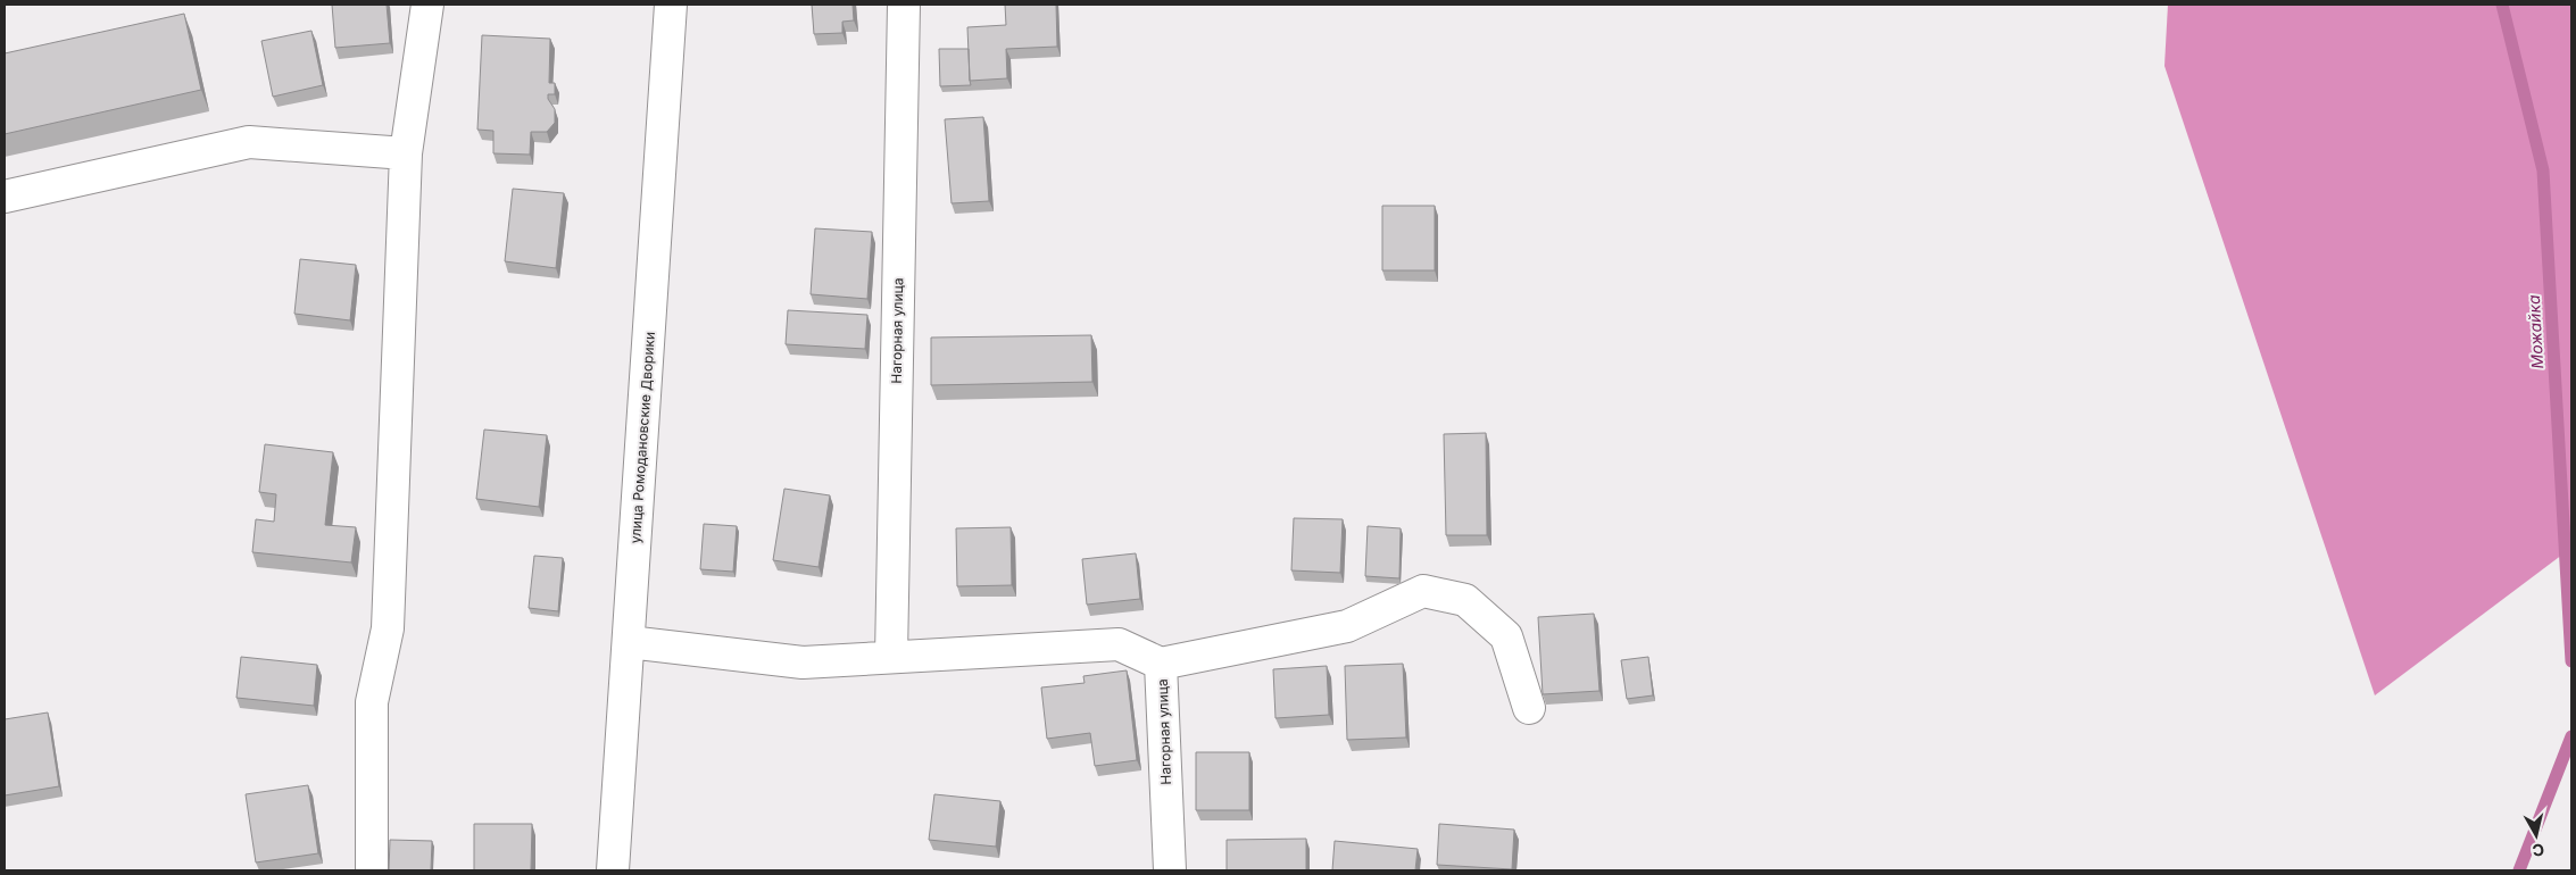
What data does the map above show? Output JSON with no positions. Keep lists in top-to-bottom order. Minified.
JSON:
{"streets":{"street":["Нагорная улица","улица Ромодановские Дворики"]},"crossings":[["Нагорная улица","улица Ромодановские Дворики"]],"water":["Можайка"],"north":"bottom"}
